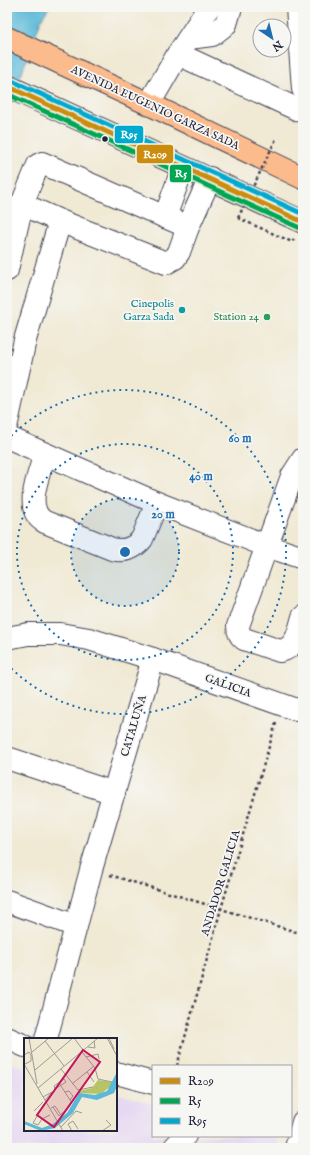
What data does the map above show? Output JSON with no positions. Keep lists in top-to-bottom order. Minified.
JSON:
{"streets":{"highway":["AVENIDA EUGENIO GARZA SADA"],"street":["GALICIA","CATALUÑA"],"path":["ANDADOR GALICIA"]},"crossings":[["GALICIA","CATALUÑA"],["GALICIA","ANDADOR GALICIA"]],"places":["Cinepolis Garza Sada","Station 24"],"lines":["transit line R95","transit line R209","transit line R5"],"legend":["R209","R5","R95"],"north":"bottom right","rings":["60 m","40 m","20 m"]}
